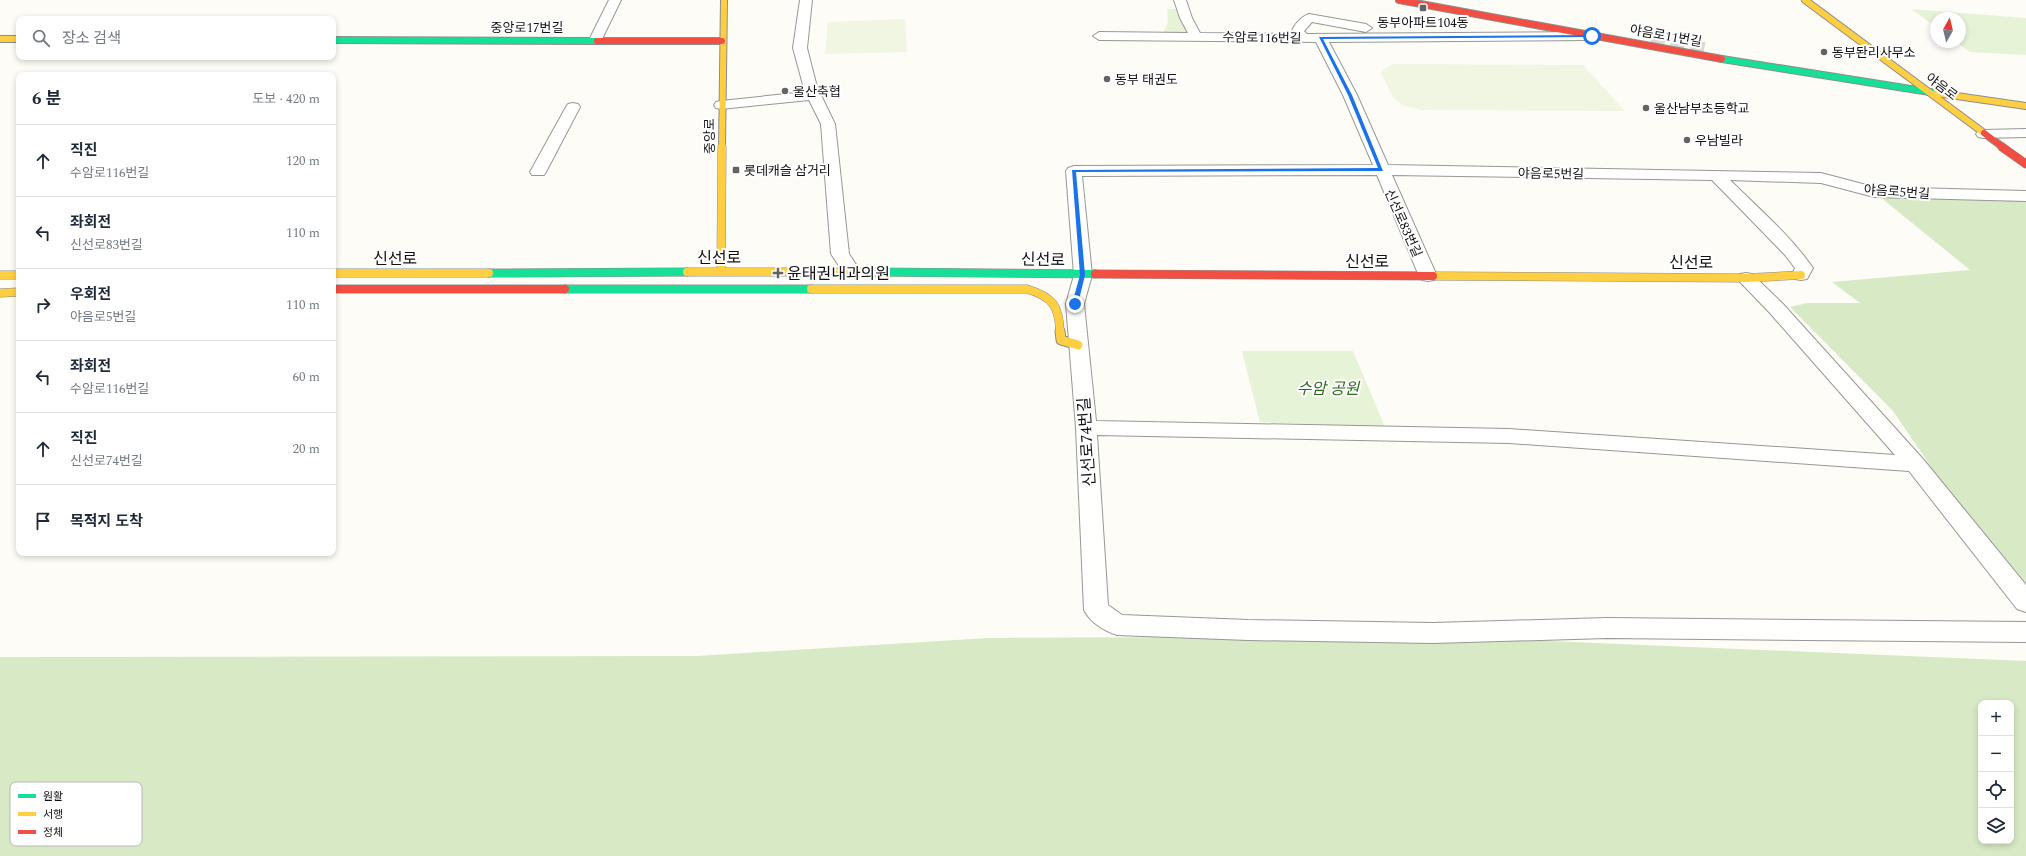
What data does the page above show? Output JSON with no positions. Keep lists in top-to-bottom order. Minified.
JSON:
{"streets":{"street":["중앙로17번길","야음로11번길","수암로116번길","야음로","중앙로","야음로5번길","신선로83번길","신선로","신선로74번길"]},"crossings":[["중앙로17번길","중앙로"],["야음로11번길","수암로116번길"],["야음로11번길","야음로"],["수암로116번길","신선로83번길"],["중앙로","신선로"],["야음로5번길","신선로83번길"],["야음로5번길","신선로"],["야음로5번길","신선로74번길"],["신선로83번길","신선로"],["신선로","신선로74번길"]],"parks":["수암 공원"],"places":{"transit":["동부아파트104동","롯데캐슬 삼거리"],"other":["동부돤리사무소","동부 태권도","울산축협","울산남부초등학교","우남빌라"],"health":["윤태권내과의원"]},"legend":["원활","서행","정체"],"north":"top","page":{"search":"장소 검색","heading":["6 분","도보 · 420 m"],"list":[["직진","수암로116번길","120 m"],["좌회전","신선로83번길","110 m"],["우회전","야음로5번길","110 m"],["좌회전","수암로116번길","60 m"],["직진","신선로74번길","20 m"],"목적지 도착"],"map_buttons":["+","−"]}}
